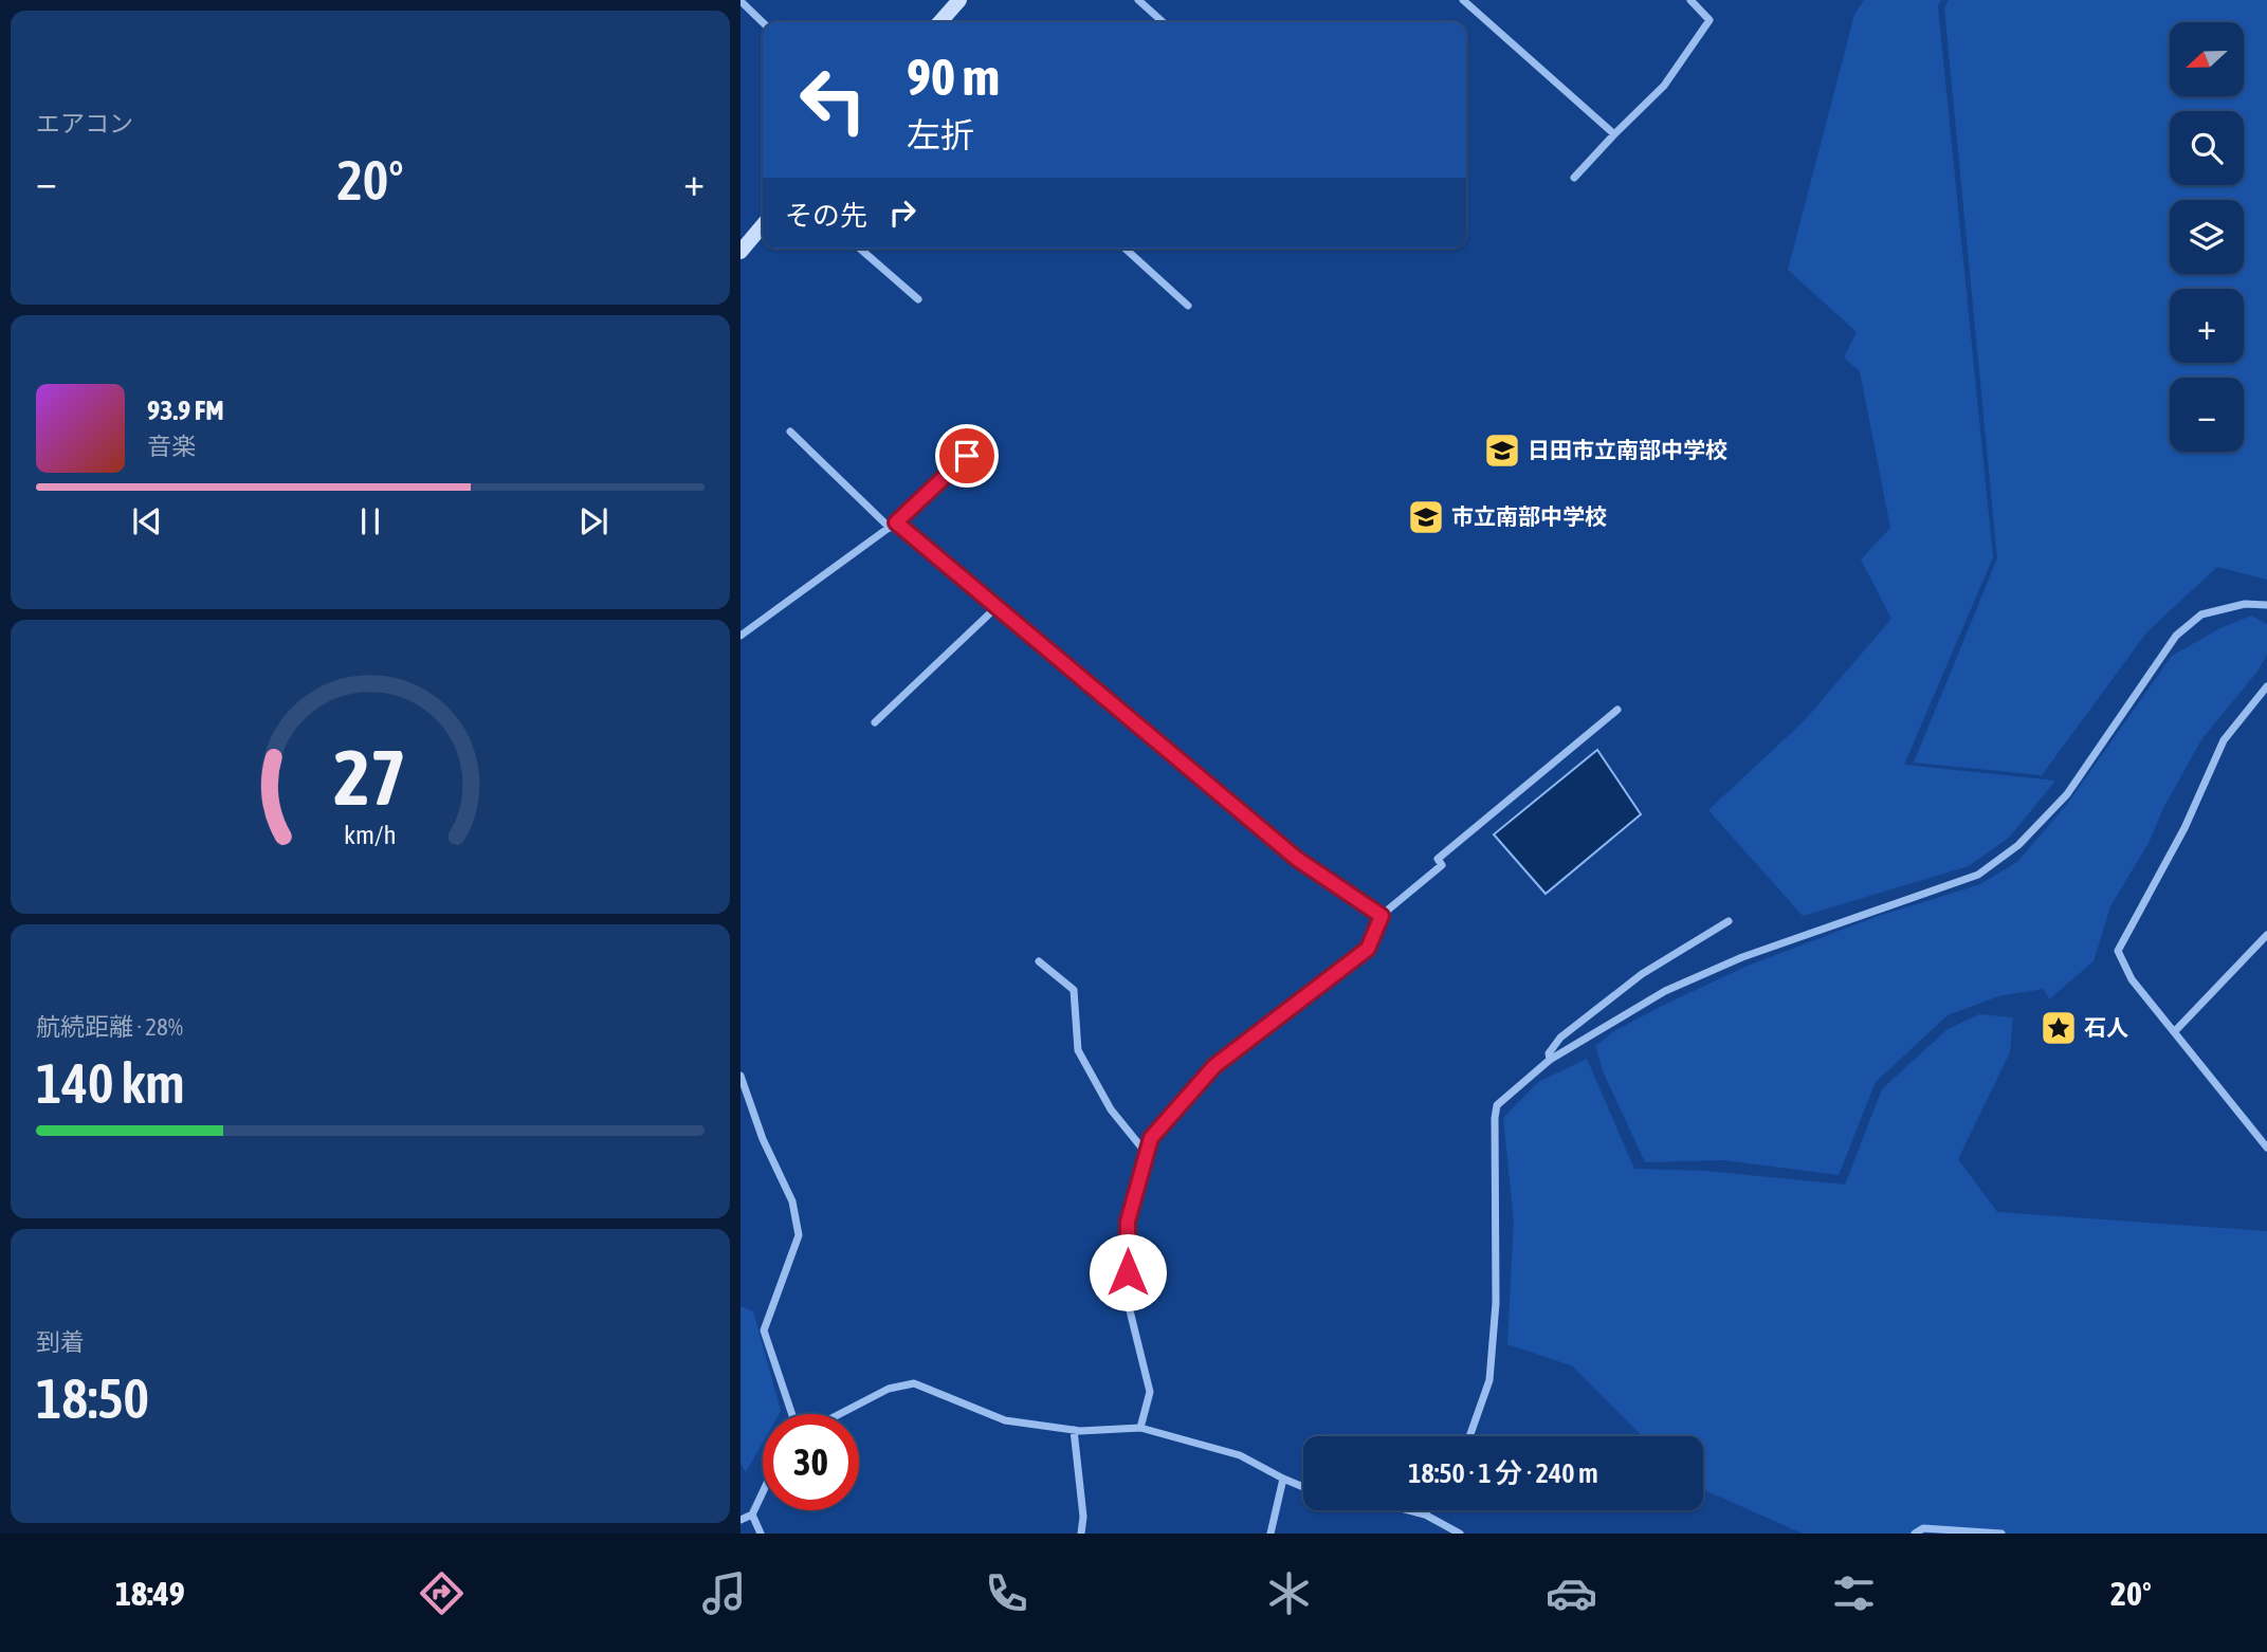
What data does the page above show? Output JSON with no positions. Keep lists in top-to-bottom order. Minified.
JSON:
{"places":{"school or university":["日田市立南部中学校","市立南部中学校"],"place":["石人"]},"north":"left","page":{"tile":["エアコン",["航続距離 · 28%","140 km"],["到着","18:50"]],"map_buttons":["+","−"],"turn":["90 m","左折"],"heat":["−","20°","+"],"then":"その先","song":["93.9 FM","音楽"],"limit":"30","trip":"18:50 · 1 分 · 240 m","tabs":["18:49","20°"],"gauge":["27","km/h"]}}
